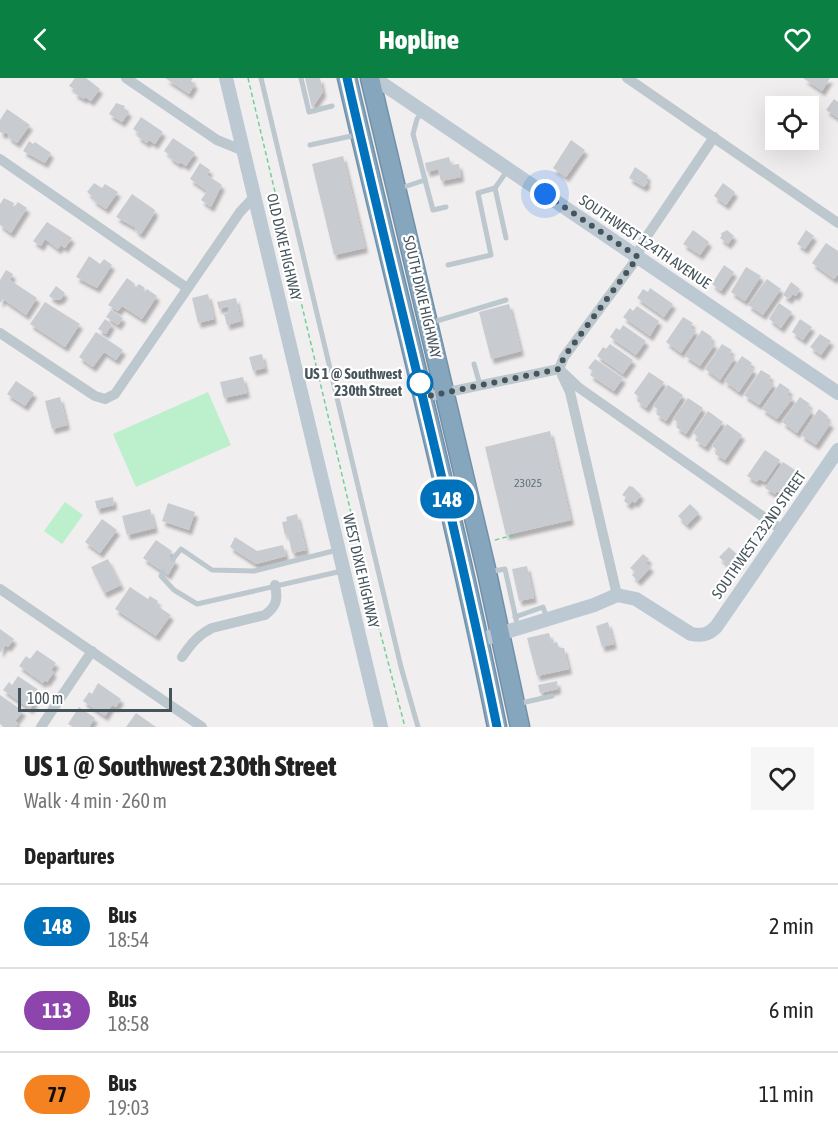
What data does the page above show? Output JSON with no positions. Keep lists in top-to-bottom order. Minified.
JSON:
{"streets":{"highway":["SOUTH DIXIE HIGHWAY"],"street":["SOUTHWEST 124TH AVENUE","OLD DIXIE HIGHWAY","SOUTHWEST 232ND STREET","WEST DIXIE HIGHWAY"]},"crossings":[["SOUTHWEST 124TH AVENUE","SOUTH DIXIE HIGHWAY"],["OLD DIXIE HIGHWAY","WEST DIXIE HIGHWAY"]],"places":["US 1 @ Southwest 230th Street"],"lines":["bus line 148"],"house_numbers":["23025"],"scale_bar":"100 m","page":{"header":"Hopline","on_map":"148","scale":"100 m","heading":[["US 1 @ Southwest 230th Street","Walk · 4 min · 260 m"],"Departures"],"list":[{"mark":"148","name":"Bus","note":"18:54","value":"2 min"},{"mark":"113","name":"Bus","note":"18:58","value":"6 min"},{"mark":"77","name":"Bus","note":"19:03","value":"11 min"}]}}
